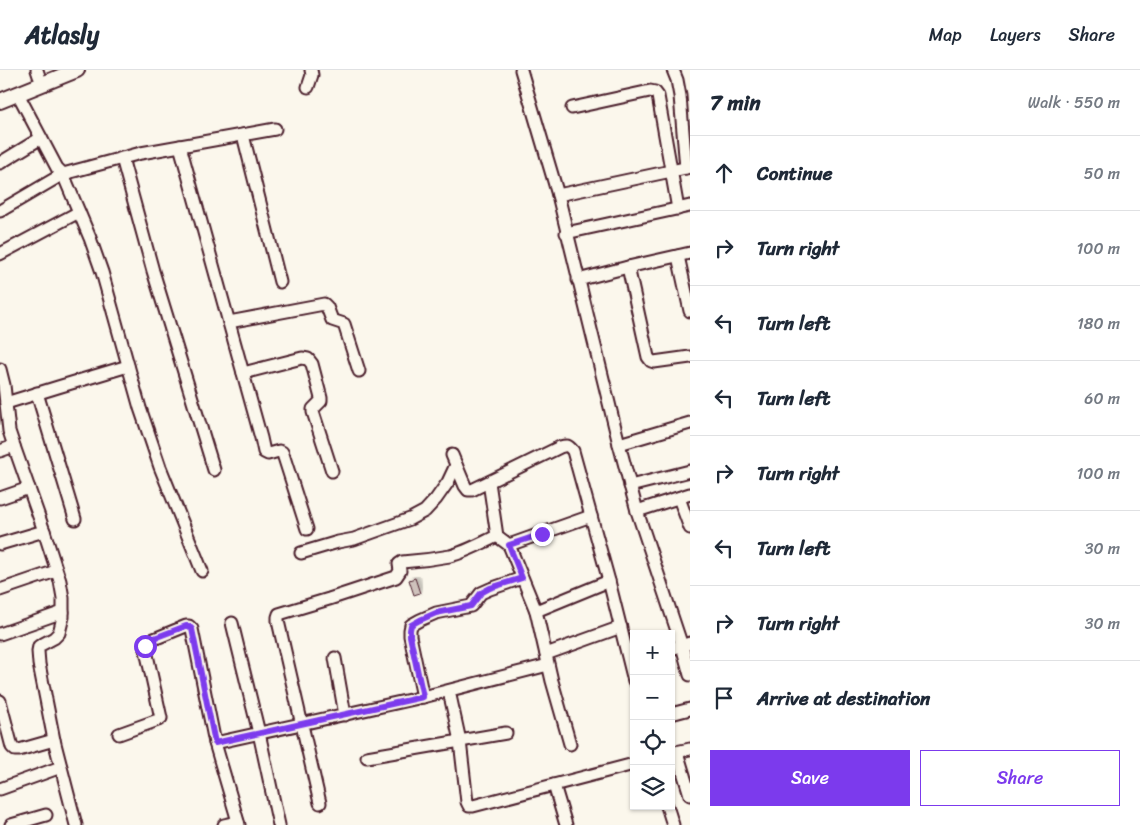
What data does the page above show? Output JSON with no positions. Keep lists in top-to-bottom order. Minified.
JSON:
{"page":{"header":"Atlasly","nav":["Map","Layers","Share"],"heading":["7 min","Walk · 550 m"],"list":[["Continue","50 m"],["Turn right","100 m"],["Turn left","180 m"],["Turn left","60 m"],["Turn right","100 m"],["Turn left","30 m"],["Turn right","30 m"],"Arrive at destination"],"map_buttons":["+","−"],"buttons":["Save","Share"]}}
